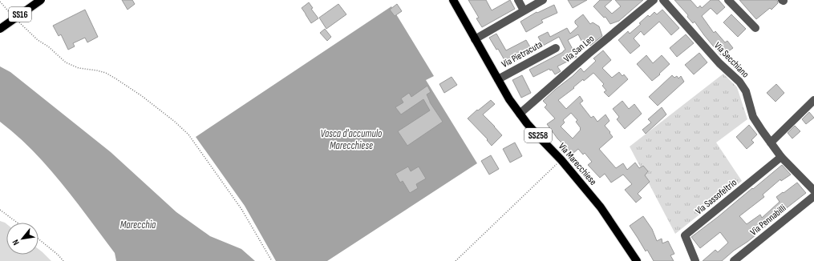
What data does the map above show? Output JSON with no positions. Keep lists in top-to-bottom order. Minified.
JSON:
{"streets":{"main road":["SS16","SS258","Via Marecchiese"],"street":["Via San Leo","Via Pietracuta","Via Secchiano","Via Sassofeltrio","Via Pennabilli"]},"crossings":[["Via San Leo","Via Marecchiese"],["Via Pietracuta","Via Marecchiese"],["Via Secchiano","Via Sassofeltrio"]],"water":["Vasca d'accumulo Marecchiese","Marecchia"],"north":"bottom left"}
